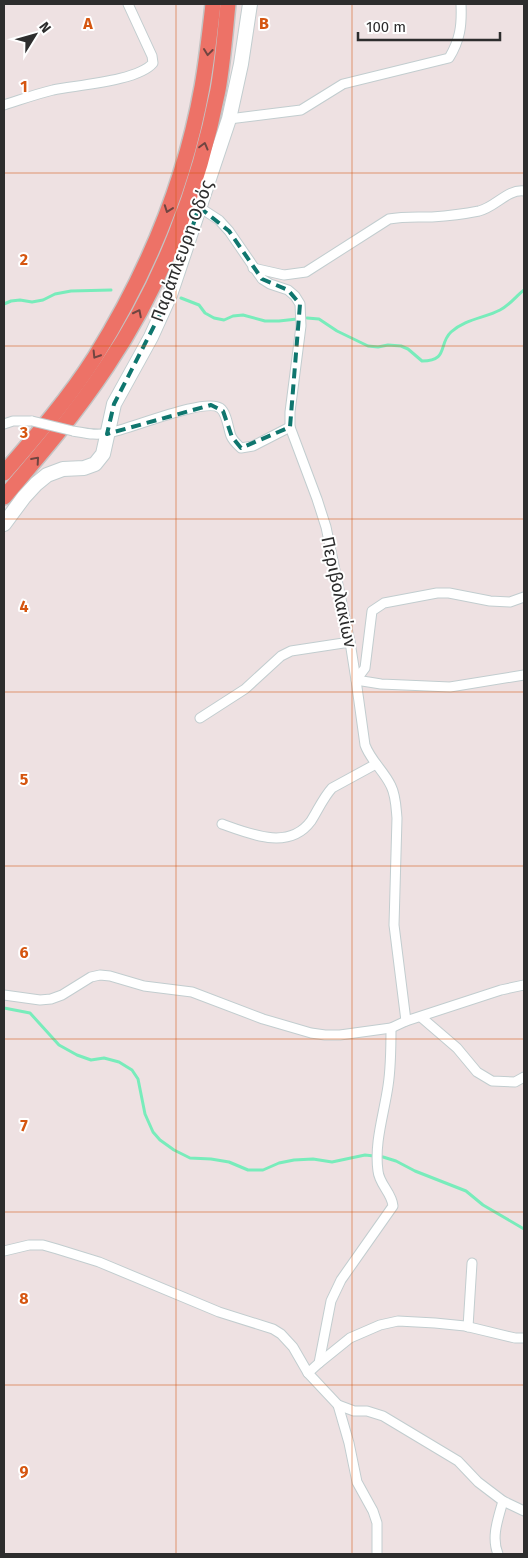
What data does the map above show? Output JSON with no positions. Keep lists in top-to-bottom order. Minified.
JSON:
{"streets":{"street":["Παράπλευρη Οδός","Περιβολακίων"]},"crossings":[["Παράπλευρη Οδός","Περιβολακίων"]],"scale_bar":"100 m","north":"top right","grid":{"columns":["A","B"],"rows":["1","2","3","4","5","6","7","8","9"]}}
